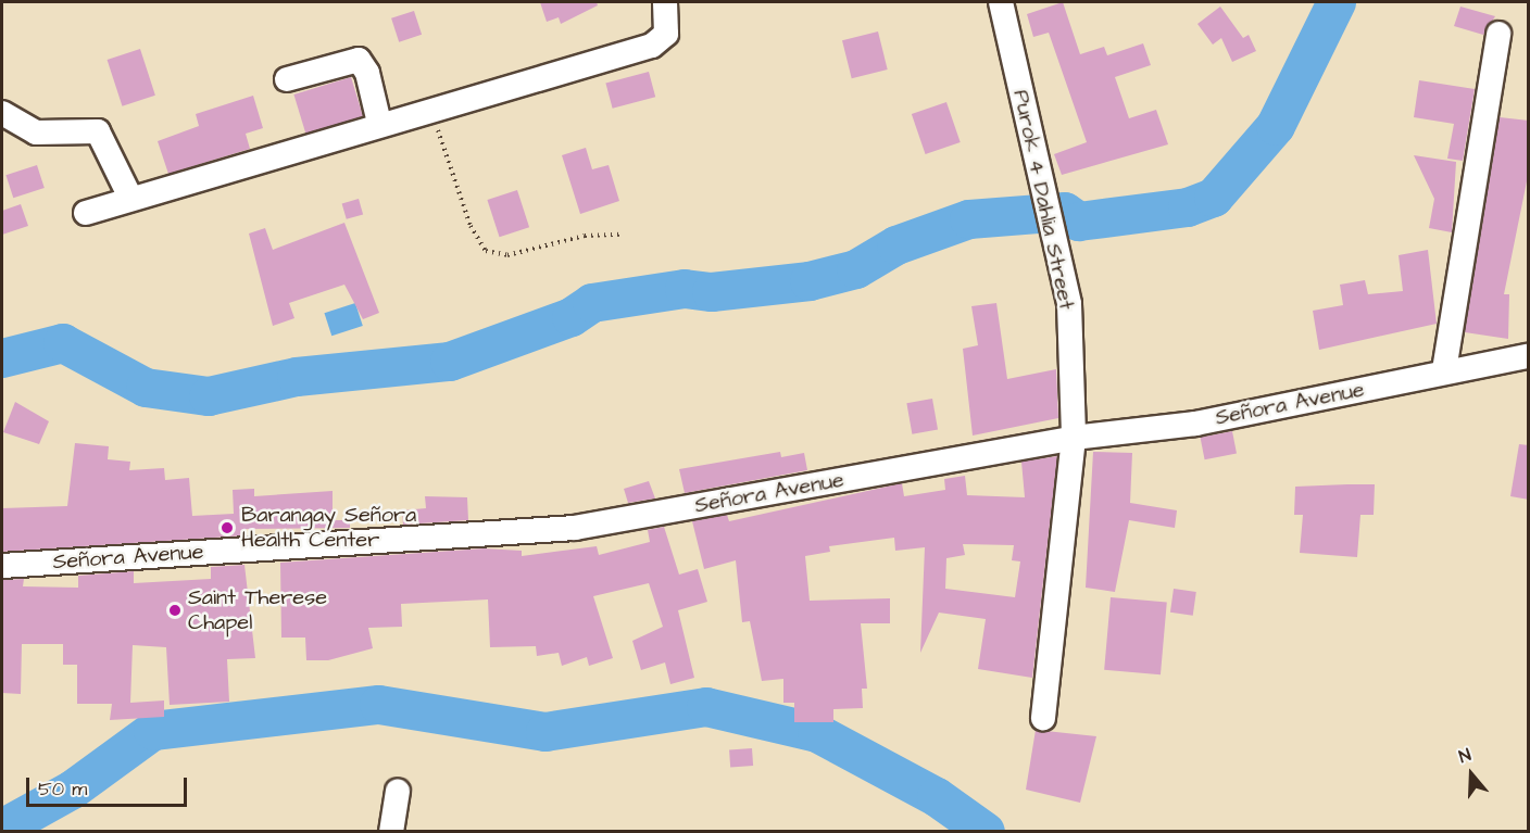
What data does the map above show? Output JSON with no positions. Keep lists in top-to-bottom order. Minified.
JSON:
{"streets":{"street":["Purok 4 Dahlia Street","Señora Avenue"]},"crossings":[["Purok 4 Dahlia Street","Señora Avenue"]],"places":["Barangay Señora Health Center","Saint Therese Chapel"],"scale_bar":"50 m","north":"top"}
